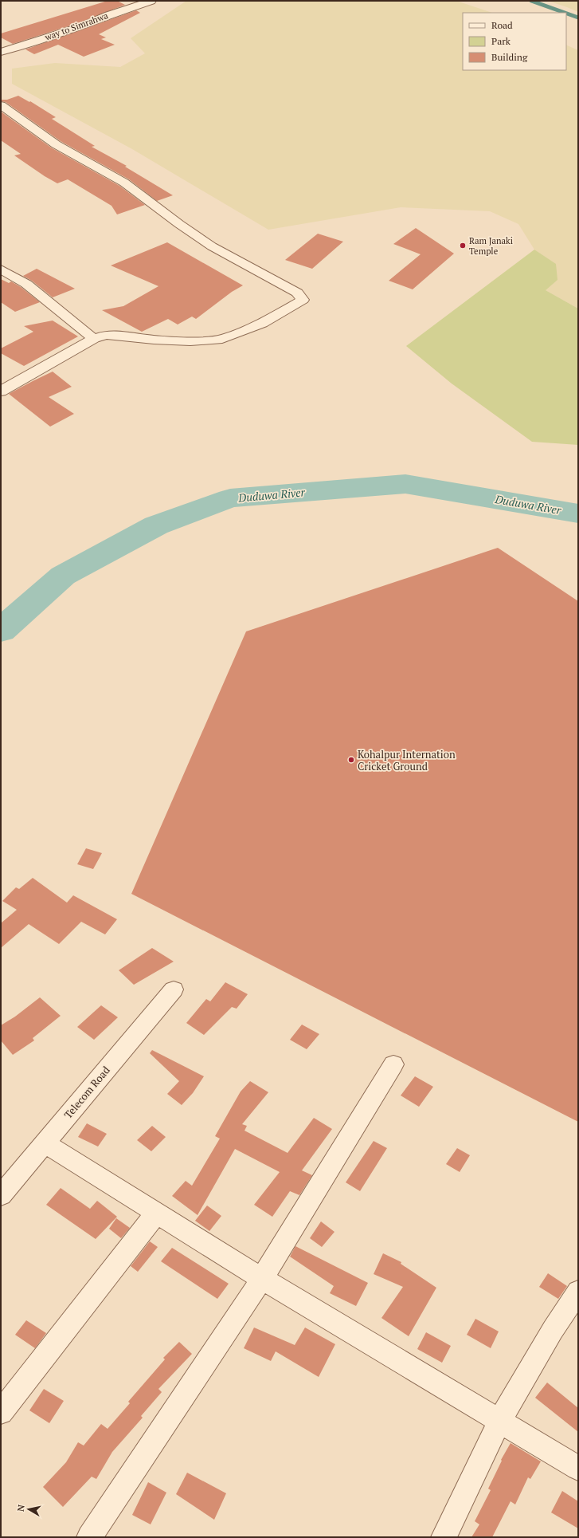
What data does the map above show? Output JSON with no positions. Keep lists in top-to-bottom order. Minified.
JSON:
{"streets":{"street":["way to Simrahwa","Telecom Road"]},"water":["Duduwa River"],"places":["Ram Janaki Temple","Kohalpur Internation Cricket Ground"],"legend":["Road","Park","Building"],"north":"left"}
